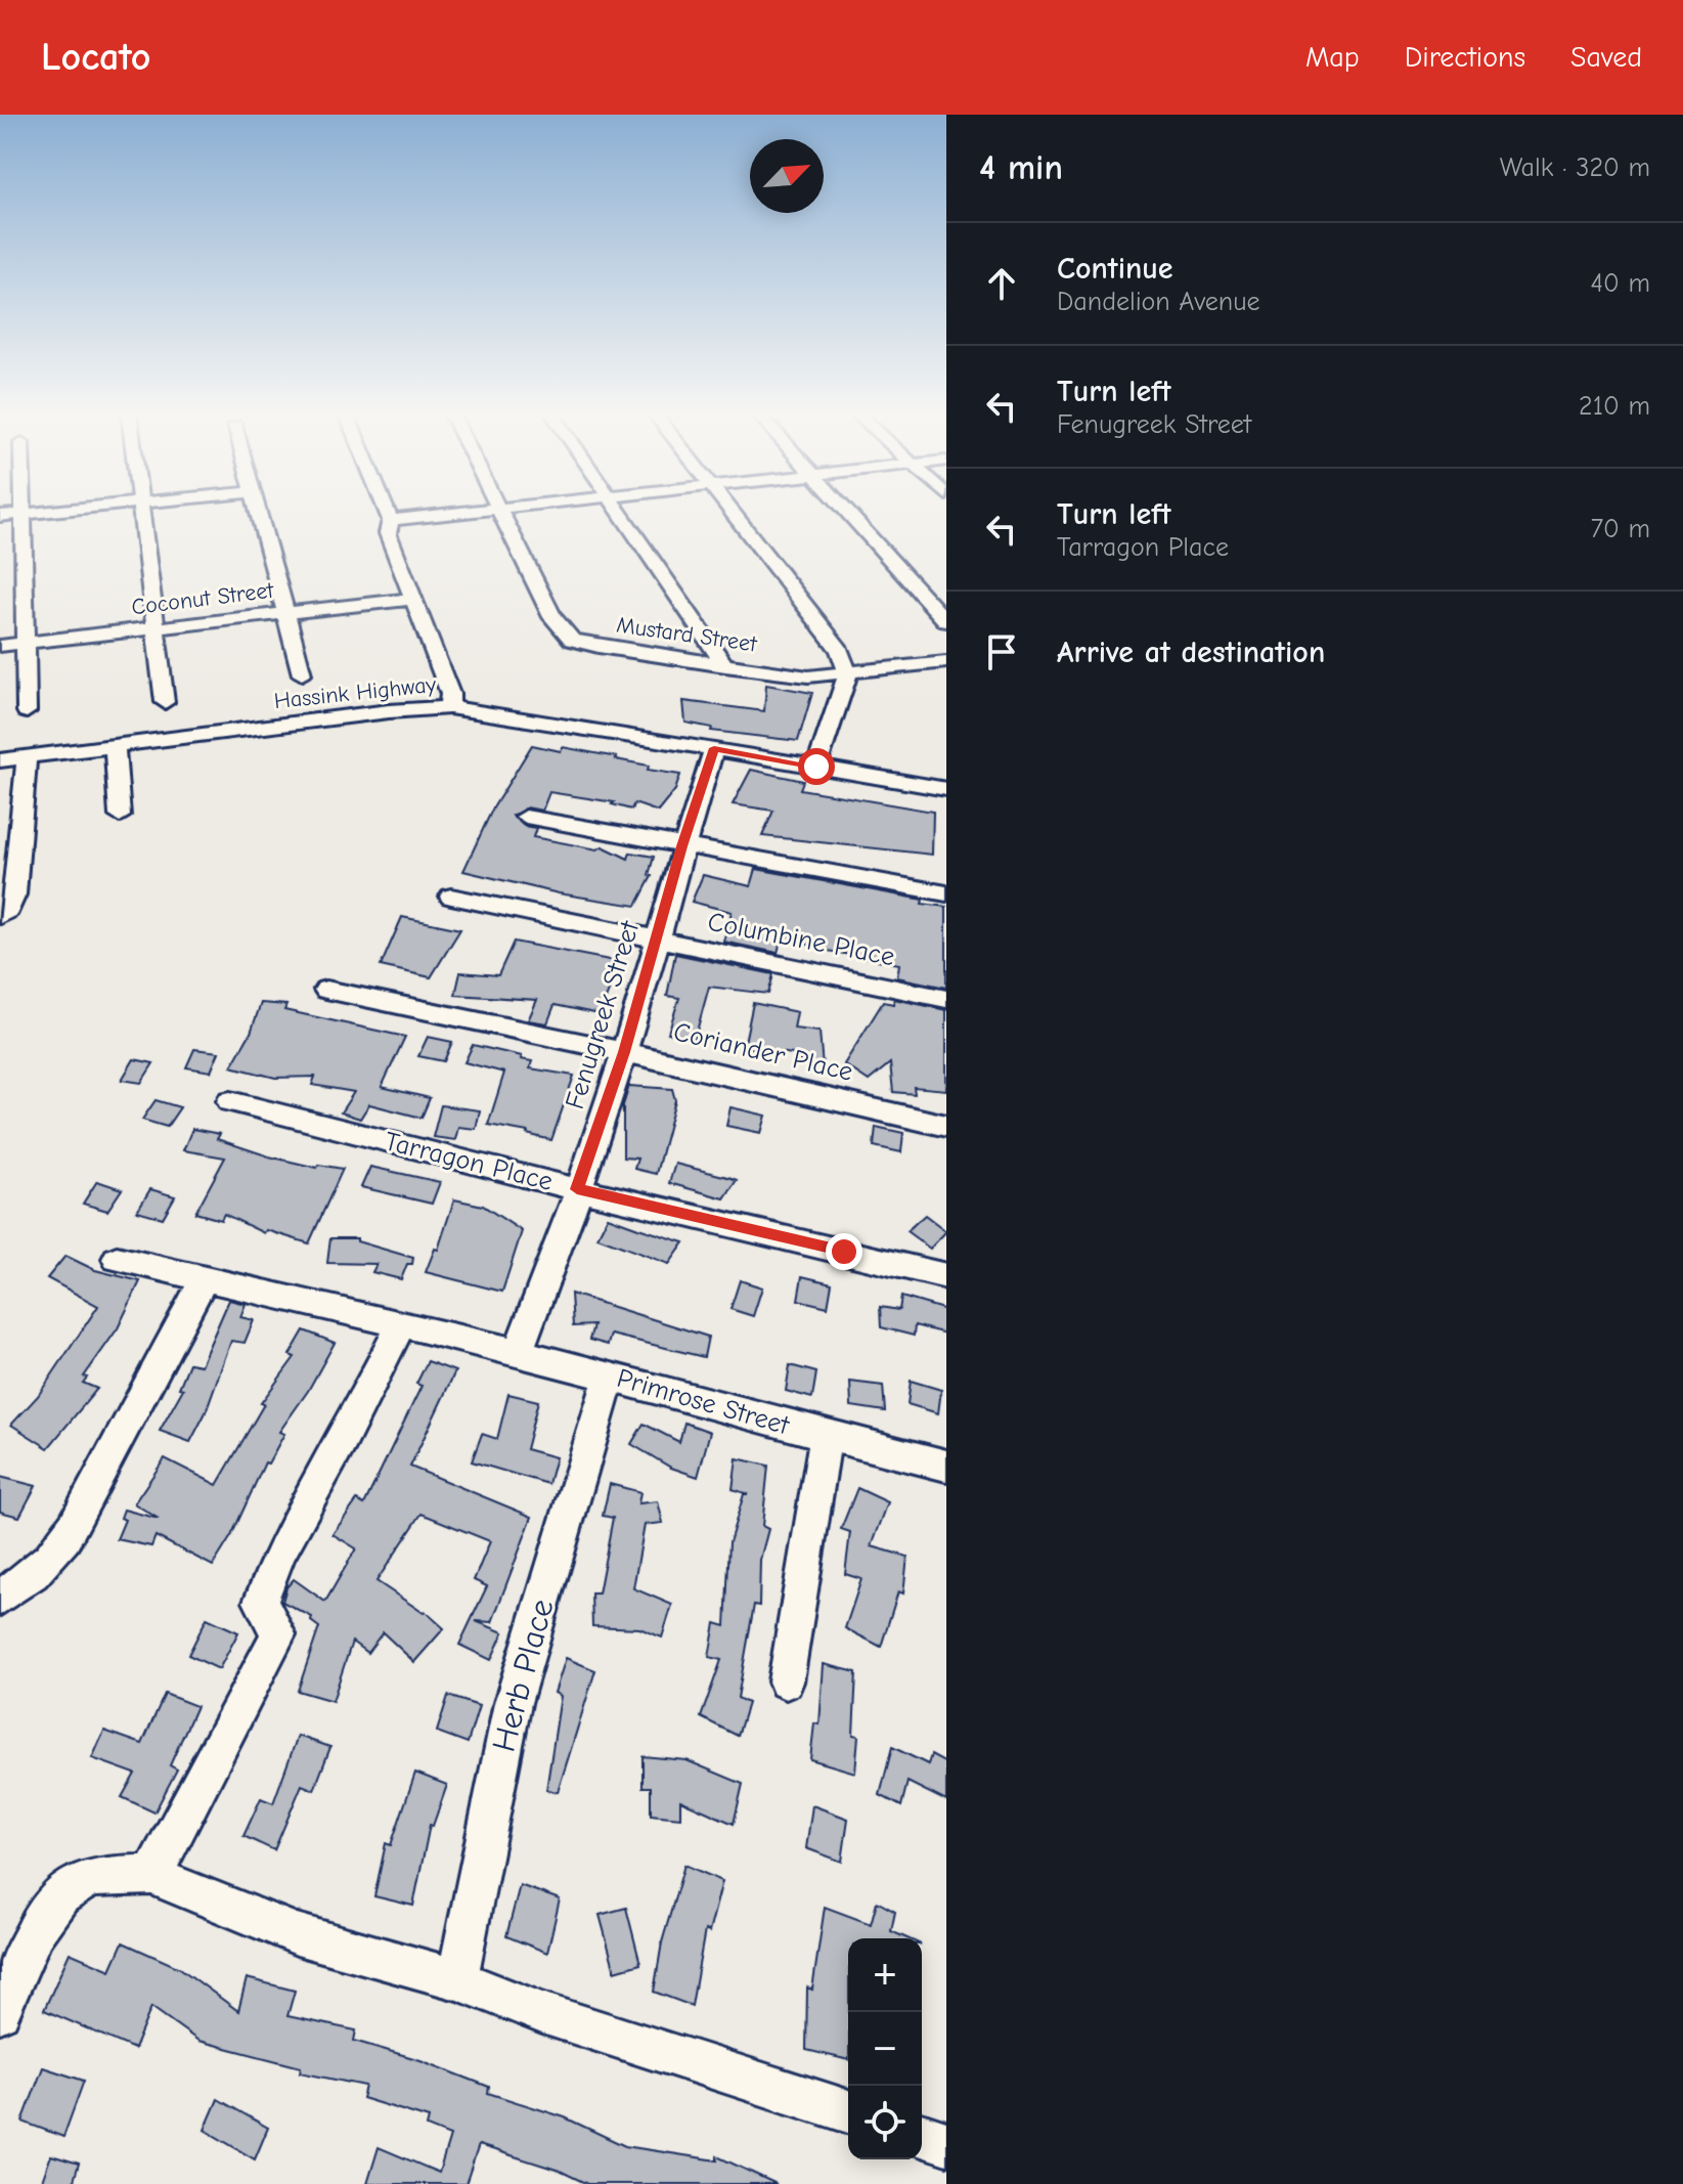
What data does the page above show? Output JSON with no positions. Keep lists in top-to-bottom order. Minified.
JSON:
{"streets":{"street":["Coconut Street","Mustard Street","Hassink Highway","Columbine Place","Fenugreek Street","Coriander Place","Tarragon Place","Primrose Street","Herb Place"]},"crossings":[["Hassink Highway","Fenugreek Street"],["Columbine Place","Fenugreek Street"],["Fenugreek Street","Coriander Place"],["Fenugreek Street","Tarragon Place"],["Fenugreek Street","Primrose Street"],["Primrose Street","Herb Place"]],"north":"top right","page":{"header":"Locato","nav":["Map","Directions","Saved"],"heading":["4 min","Walk · 320 m"],"list":[["Continue","Dandelion Avenue","40 m"],["Turn left","Fenugreek Street","210 m"],["Turn left","Tarragon Place","70 m"],"Arrive at destination"],"map_buttons":["+","−"]}}
